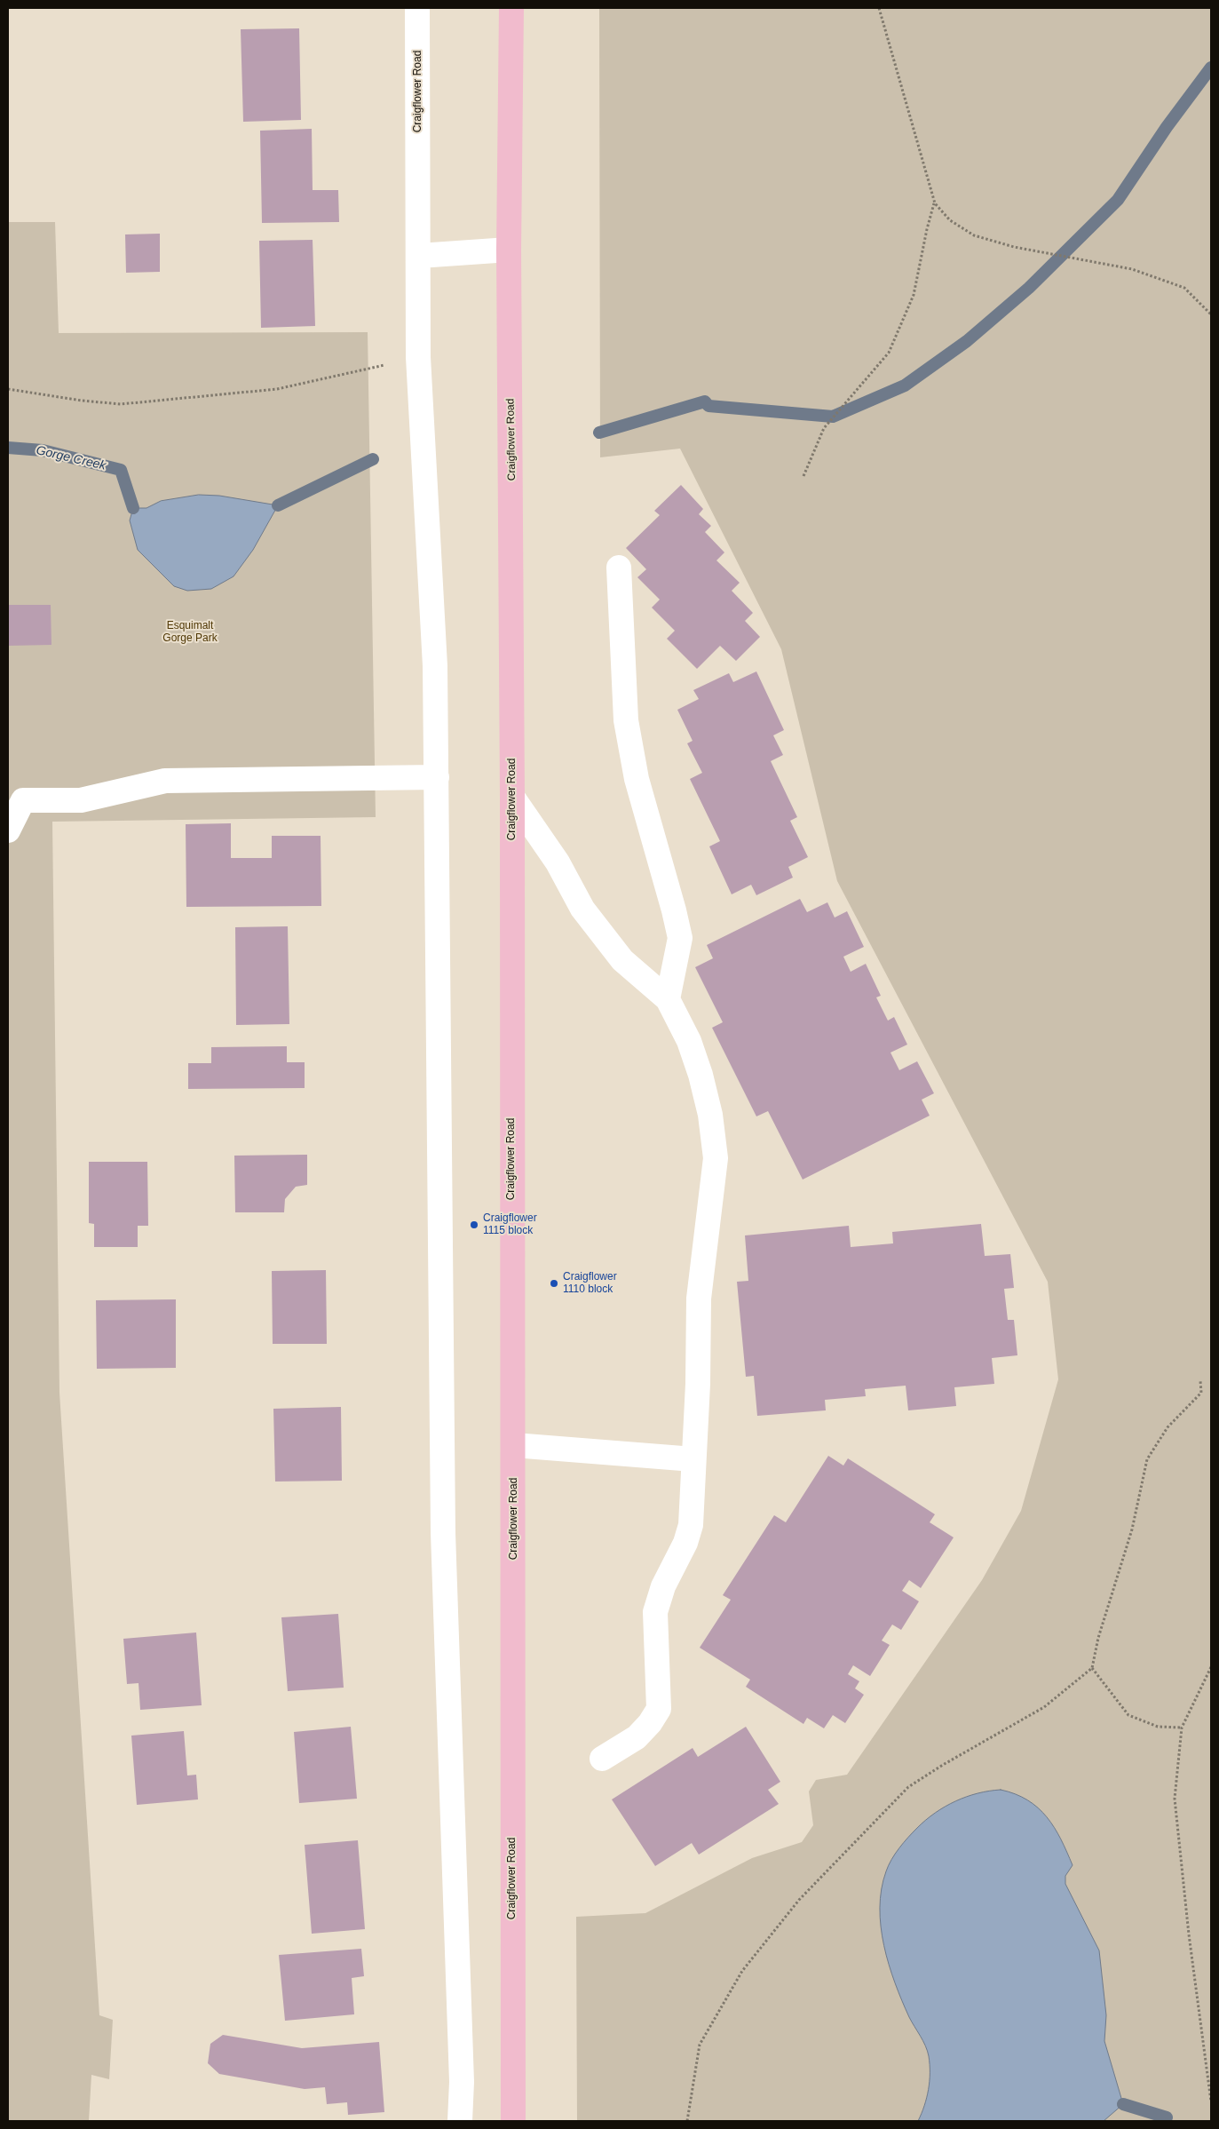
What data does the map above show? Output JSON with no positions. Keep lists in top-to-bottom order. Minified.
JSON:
{"streets":{"main road":["Craigflower Road"]},"water":["Gorge Creek"],"parks":["Esquimalt Gorge Park"],"places":["Craigflower 1115 block","Craigflower 1110 block"]}
